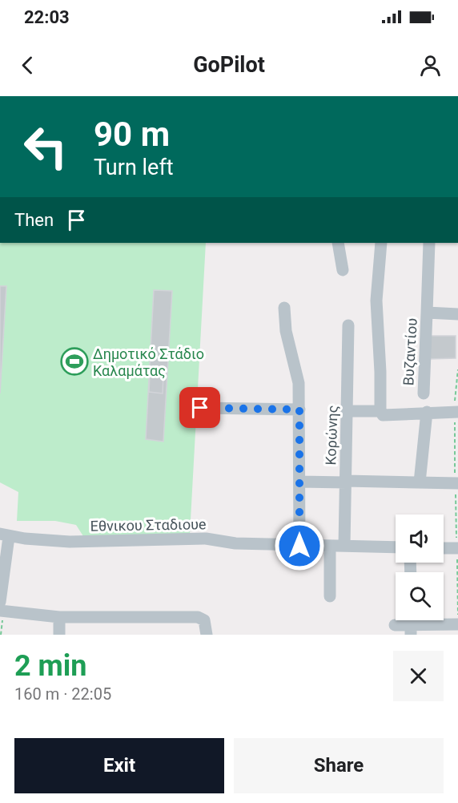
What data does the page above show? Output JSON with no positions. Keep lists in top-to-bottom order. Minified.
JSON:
{"streets":{"street":["Βυζαντίου","Κορώνης","Εθνικου Σταδιουe"]},"crossings":[["Κορώνης","Εθνικου Σταδιουe"]],"places":{"sports":["Δημοτικό Στάδιο Καλαμάτας"]},"page":{"status":"22:03","header":"GoPilot","turn":["90 m","Turn left"],"then":"Then","heading":["2 min","160 m · 22:05"],"buttons":["Exit","Share"]}}
